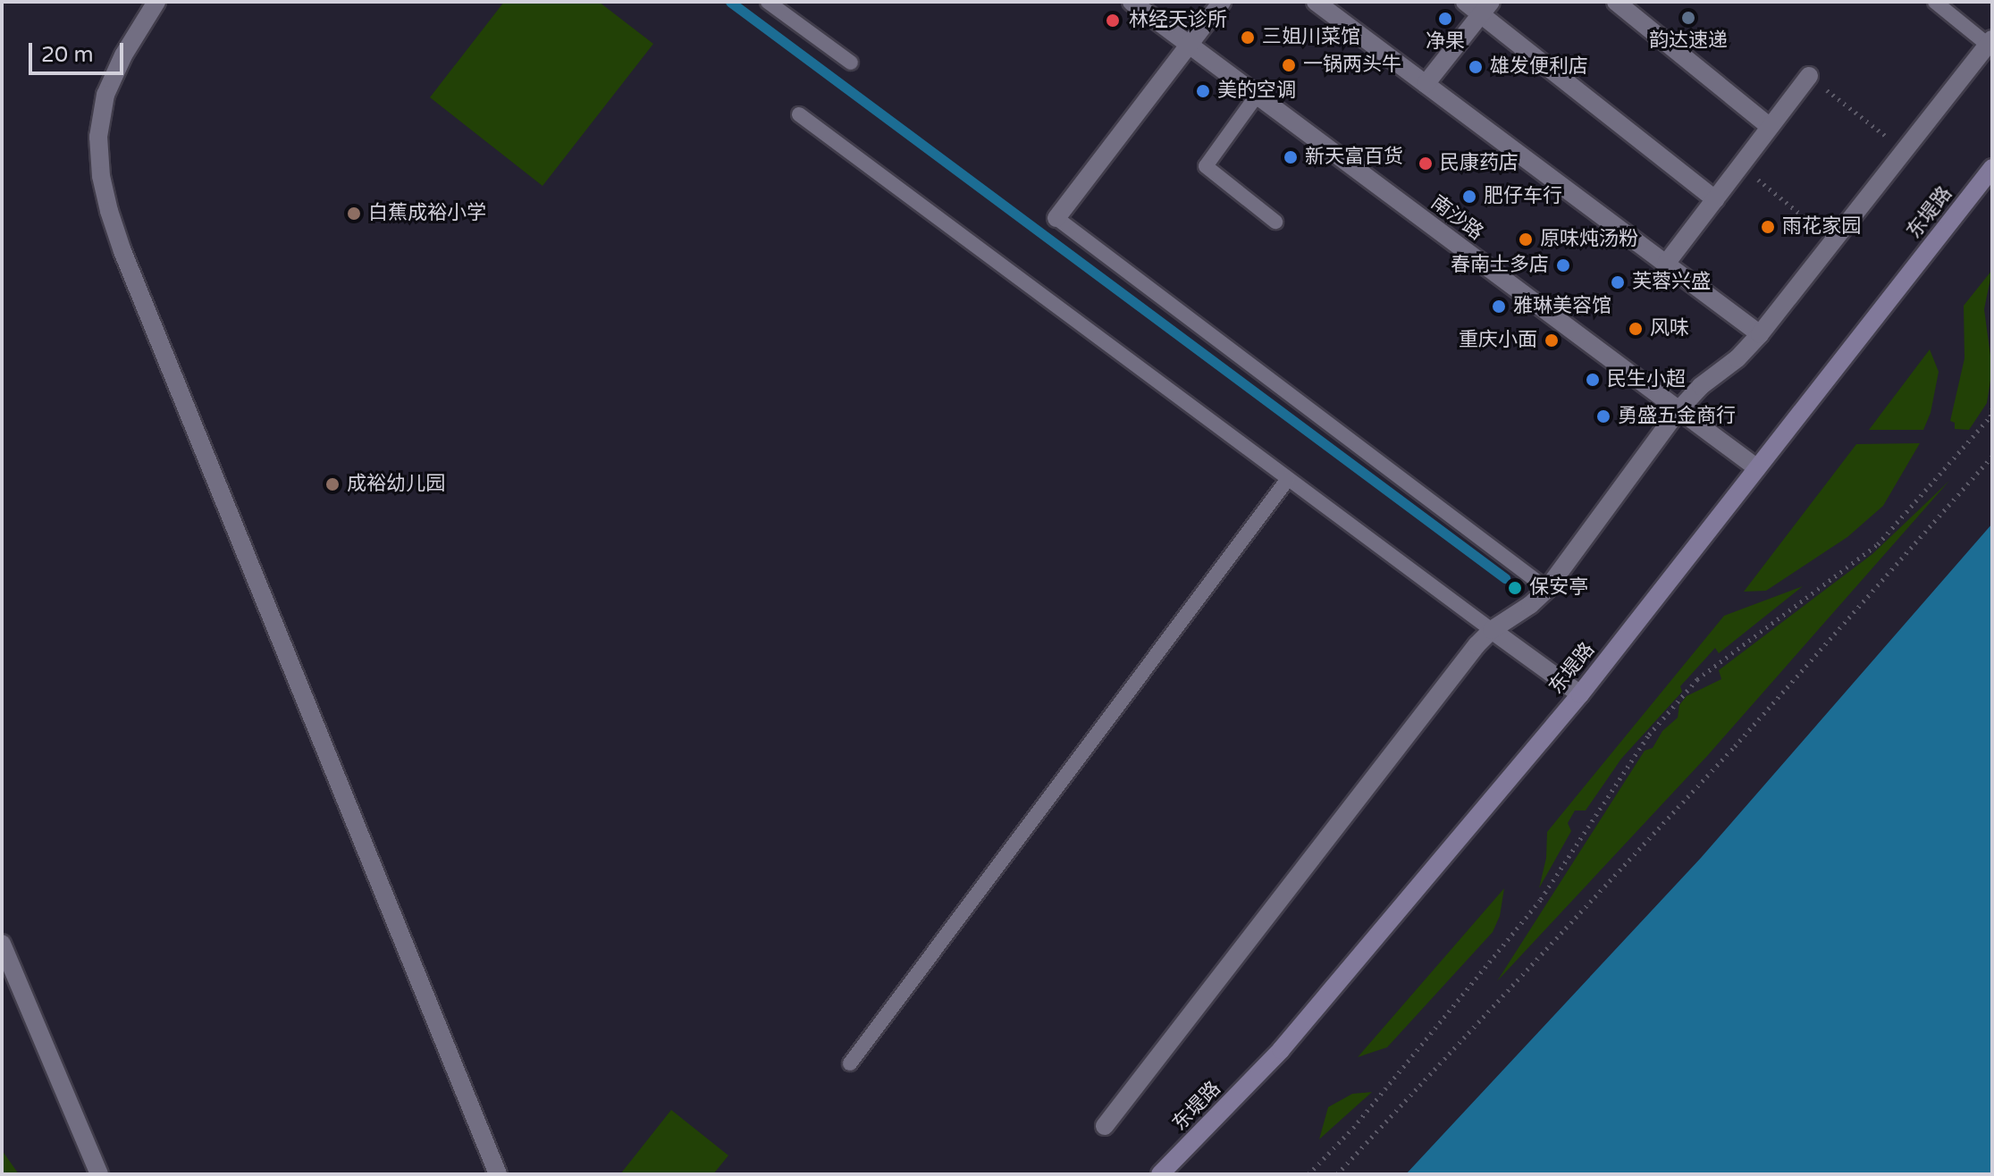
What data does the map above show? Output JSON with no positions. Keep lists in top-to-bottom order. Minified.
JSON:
{"streets":{"main road":["东堤路"],"street":["南沙路"]},"crossings":[["东堤路","南沙路"]],"places":["韵达速递","净果","林经天诊所","三姐川菜馆","一锅两头牛","雄发便利店","美的空调","新天富百货","民康药店","肥仔车行","白蕉成裕小学","雨花家园","原味炖汤粉","春南士多店","芙蓉兴盛","雅琳美容馆","风味","重庆小面","民生小超","勇盛五金商行","成裕幼儿园","保安亭"],"scale_bar":"20 m"}
